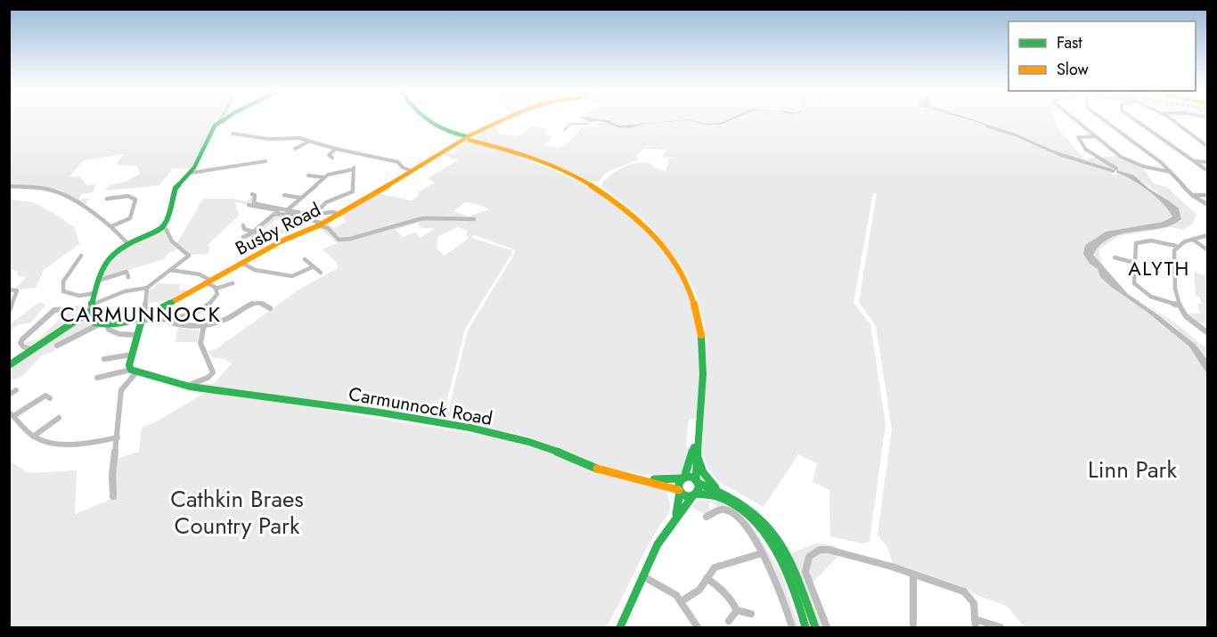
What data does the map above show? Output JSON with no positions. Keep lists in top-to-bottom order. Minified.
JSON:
{"streets":{"main road":["Busby Road","Carmunnock Road"]},"districts":["ALYTH","CARMUNNOCK"],"parks":["Linn Park","Cathkin Braes Country Park"],"legend":["Fast","Slow"]}
